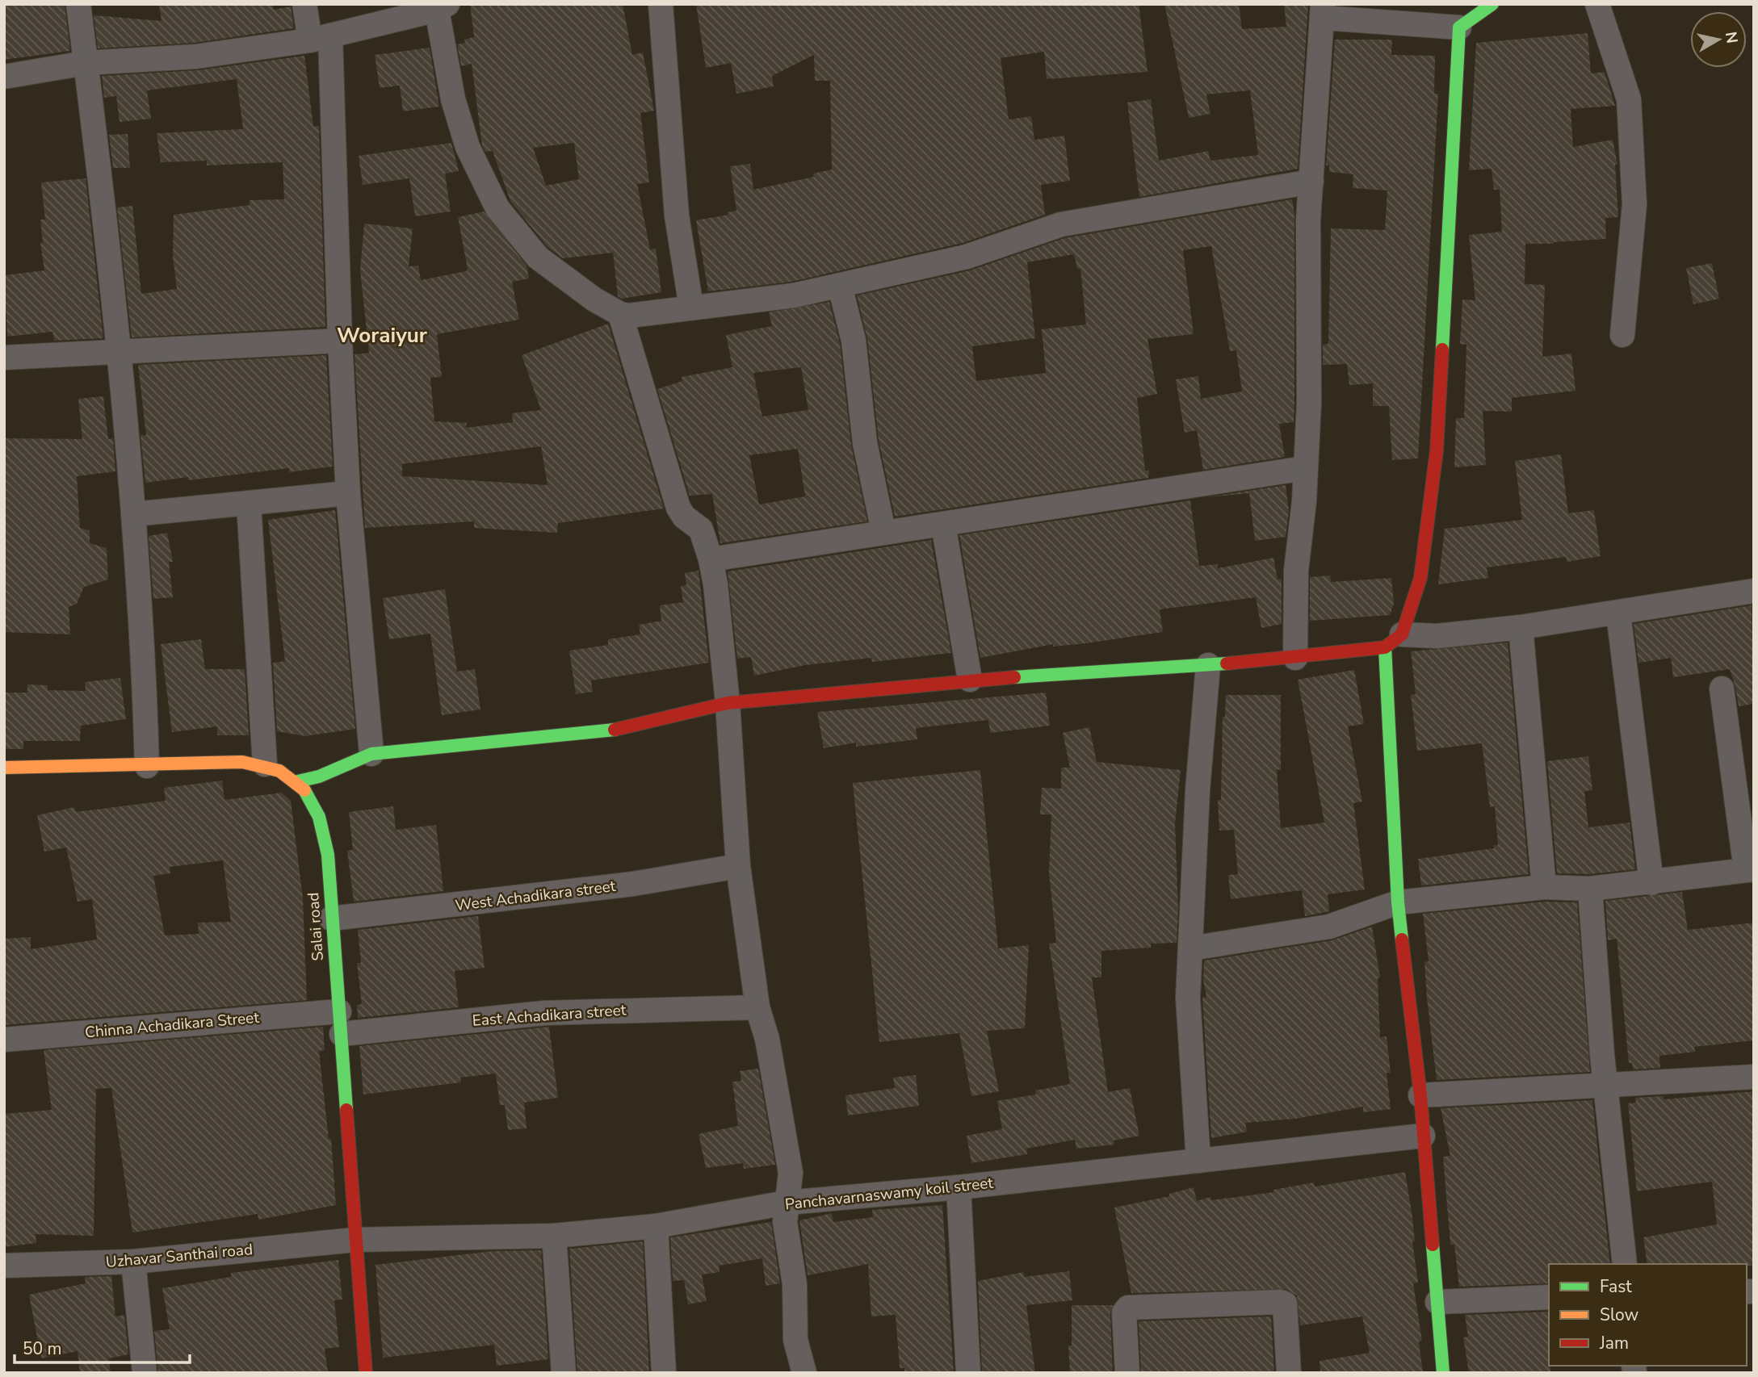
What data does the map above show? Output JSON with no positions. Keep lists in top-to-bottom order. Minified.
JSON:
{"streets":{"main road":["Salai road"],"street":["West Achadikara street","East Achadikara street","Chinna Achadikara Street","Panchavarnaswamy koil street","Uzhavar Santhai road"]},"crossings":[["West Achadikara street","Salai road"],["Salai road","East Achadikara street"],["Salai road","Chinna Achadikara Street"],["Salai road","Panchavarnaswamy koil street"],["Salai road","Uzhavar Santhai road"],["East Achadikara street","Chinna Achadikara Street"],["Panchavarnaswamy koil street","Uzhavar Santhai road"]],"districts":["Woraiyur"],"legend":["Fast","Slow","Jam"],"scale_bar":"50 m","north":"right"}
